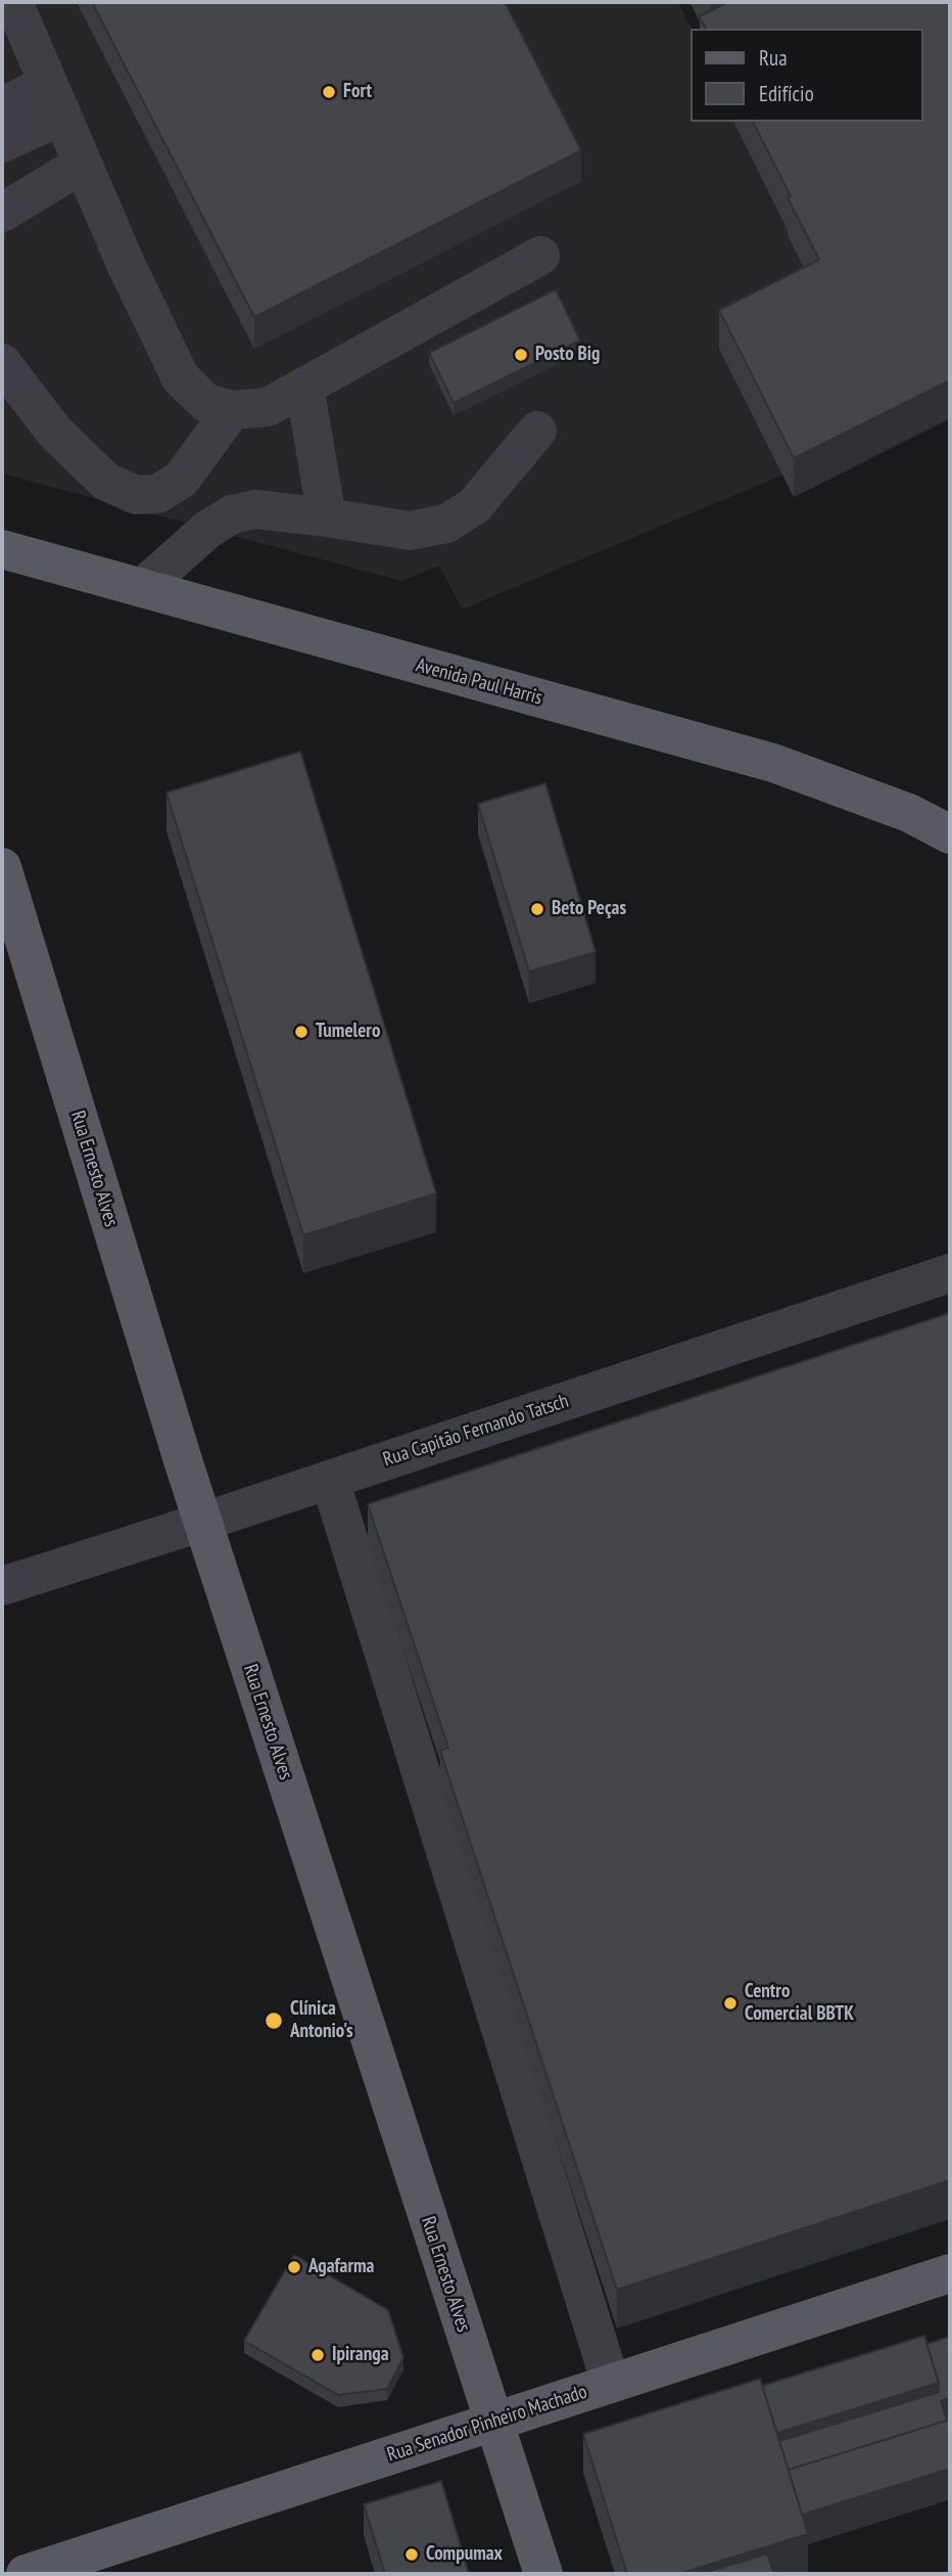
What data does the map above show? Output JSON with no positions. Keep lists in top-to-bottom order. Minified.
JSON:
{"streets":{"main road":["Avenida Paul Harris","Rua Ernesto Alves","Rua Senador Pinheiro Machado"],"street":["Rua Capitão Fernando Tatsch"]},"crossings":[["Rua Ernesto Alves","Rua Capitão Fernando Tatsch"],["Rua Ernesto Alves","Rua Senador Pinheiro Machado"]],"places":["Fort","Posto Big","Beto Peças","Tumelero","Centro Comercial BBTK","Clínica Antonio's","Agafarma","Ipiranga","Compumax"],"legend":["Rua","Edifício"]}
